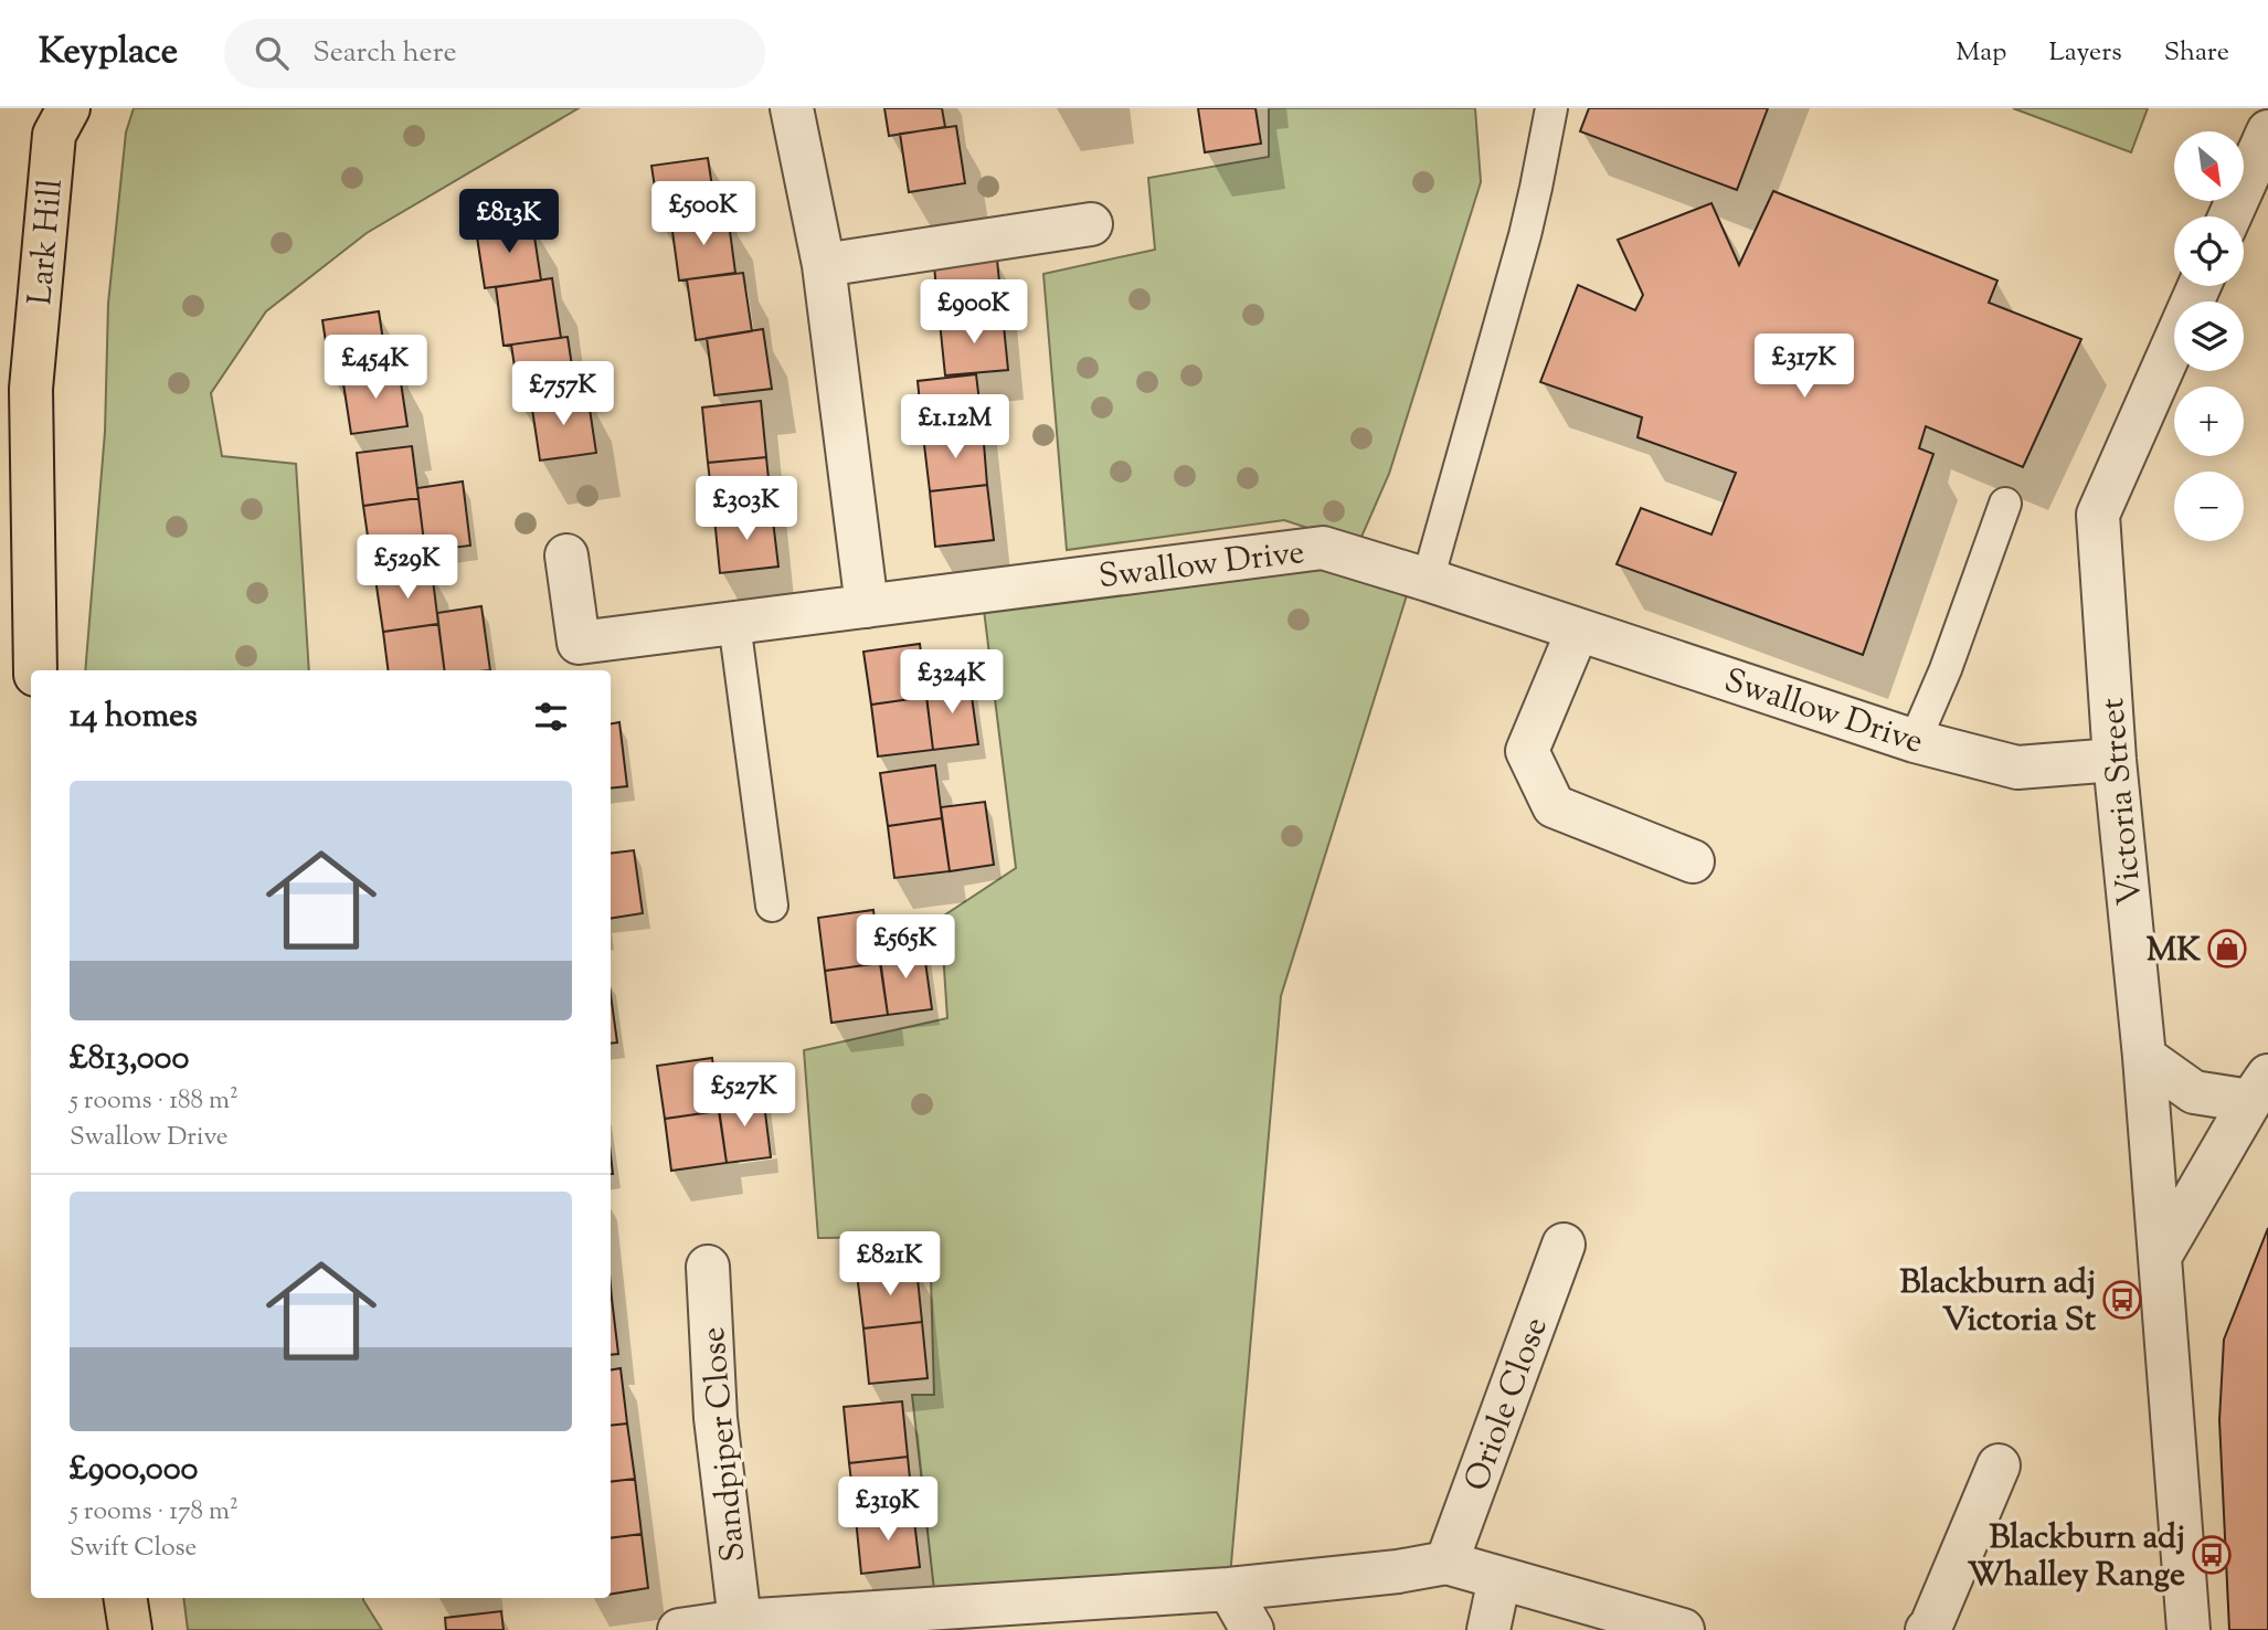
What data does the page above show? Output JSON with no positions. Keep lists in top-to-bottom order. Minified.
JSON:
{"streets":{"highway":["Lark Hill"],"street":["Swallow Drive","Victoria Street","Oriole Close","Sandpiper Close"]},"crossings":[["Swallow Drive","Victoria Street"]],"places":{"shop":["MK"],"bus stop":["Blackburn adj Victoria St","Blackburn adj Whalley Range"]},"north":"bottom right","page":{"header":"Keyplace","search":"Search here","nav":["Map","Layers","Share"],"map_buttons":["+","−"],"price":["£500K","£813K","£900K","£317K","£454K","£757K","£1.12M","£303K","£529K","£324K","£565K","£527K","£821K","£319K"],"heading":"14 homes","list":[{"name":"£813,000","note":"5 rooms · 188 m² · Swallow Drive"},{"name":"£900,000","note":"5 rooms · 178 m² · Swift Close"}]}}
